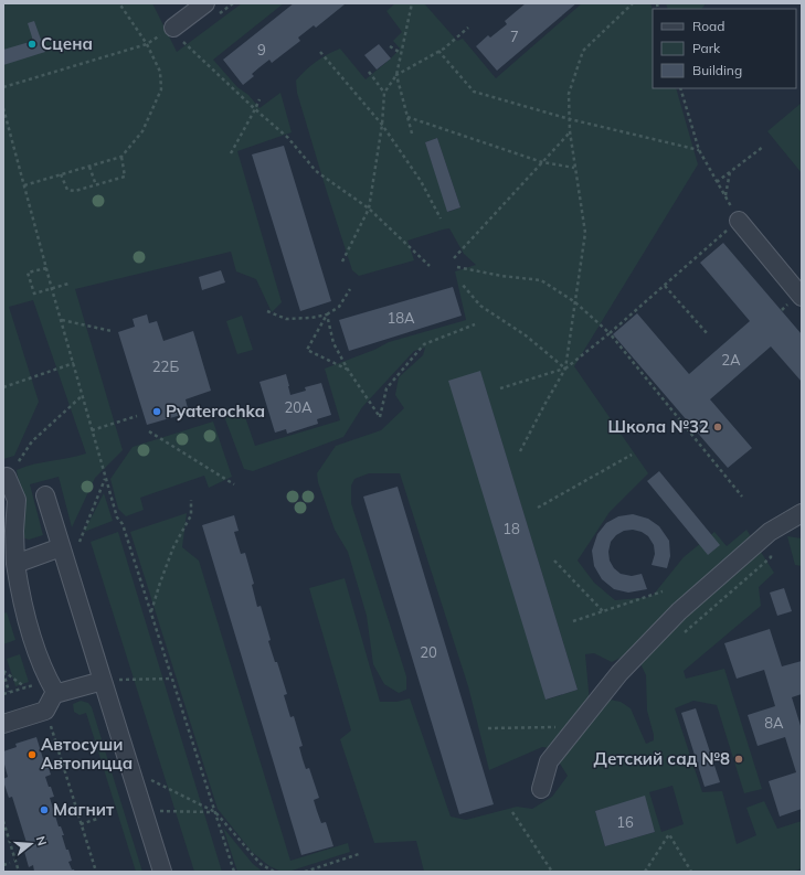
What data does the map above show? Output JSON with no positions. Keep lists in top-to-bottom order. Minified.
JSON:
{"places":["Сцена","Pyaterochka","Школа №32","Автосуши Автопицца","Детский сад №8","Магнит"],"house_numbers":["7","9","18А","2А","22Б","20А","18","20","8А","16"],"legend":["Road","Park","Building"],"north":"right"}
